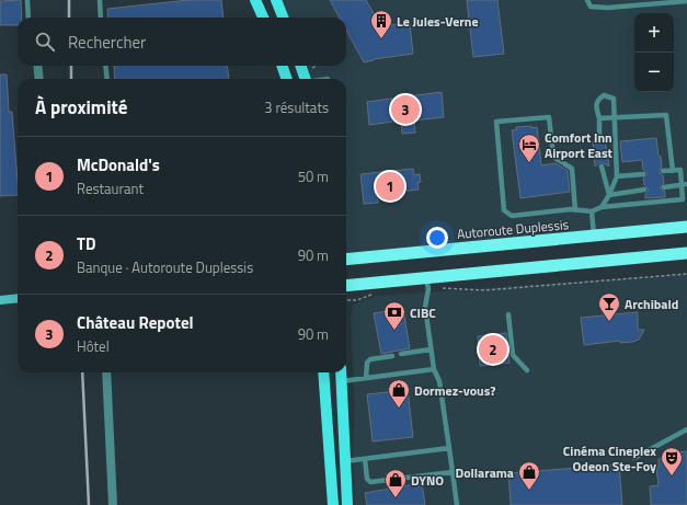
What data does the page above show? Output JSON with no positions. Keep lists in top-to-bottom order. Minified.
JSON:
{"streets":{"highway":["Autoroute Duplessis"]},"places":{"building":["Le Jules-Verne"],"hotel":["Comfort Inn Airport East"],"bar":["Archibald"],"bank":["CIBC"],"shop":["Dormez-vous?","Dollarama","DYNO"],"theatre":["Cinéma Cineplex Odeon Ste-Foy"]},"page":{"map_buttons":["+","−"],"search":"Rechercher","heading":["À proximité","3 résultats"],"pins":["3","1","2"],"list":[{"mark":"1","name":"McDonald's","note":"Restaurant","value":"50 m"},{"mark":"2","name":"TD","note":"Banque · Autoroute Duplessis","value":"90 m"},{"mark":"3","name":"Château Repotel","note":"Hôtel","value":"90 m"}]}}
